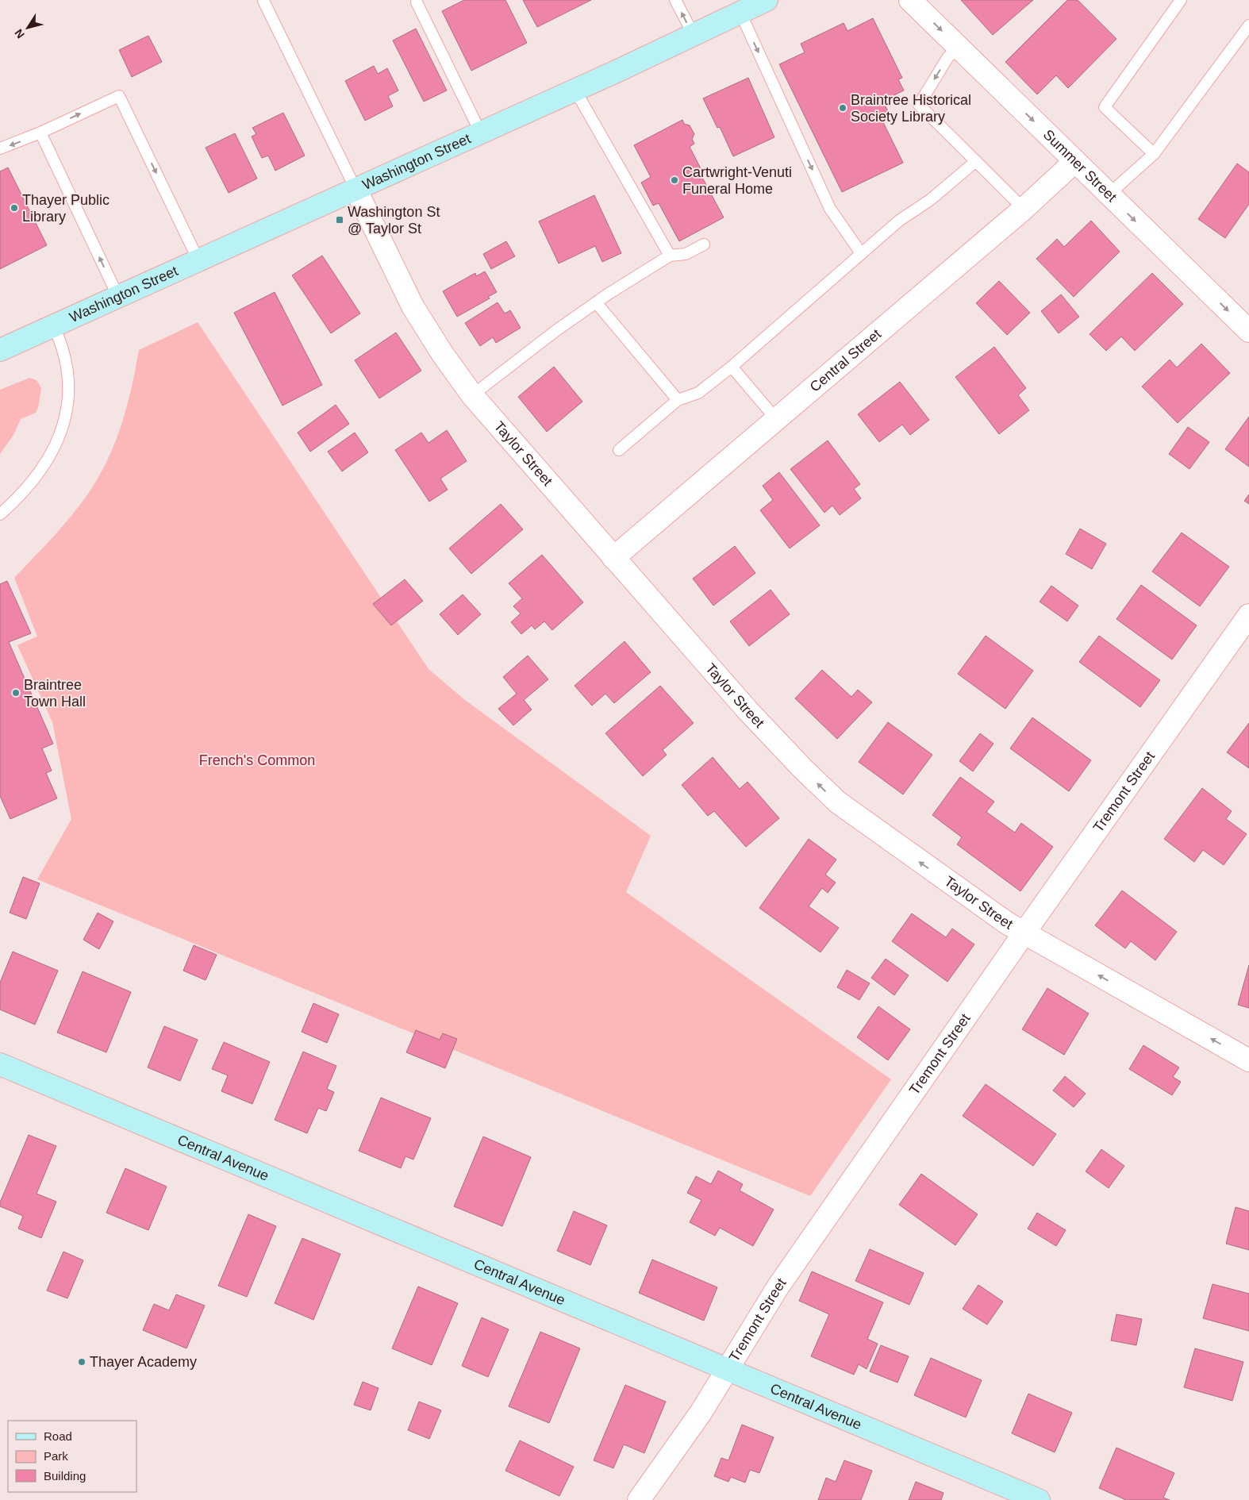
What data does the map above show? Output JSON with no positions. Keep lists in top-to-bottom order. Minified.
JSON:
{"streets":{"main road":["Washington Street","Central Avenue"],"street":["Summer Street","Central Street","Taylor Street","Tremont Street"]},"crossings":[["Washington Street","Taylor Street"],["Summer Street","Central Street"],["Central Street","Taylor Street"],["Taylor Street","Tremont Street"],["Tremont Street","Central Avenue"]],"one_way":["Summer Street","Taylor Street"],"parks":["French's Common"],"places":{"other":["Braintree Historical Society Library","Cartwright-Venuti Funeral Home","Thayer Public Library","Braintree Town Hall","Thayer Academy"],"transit":["Washington St @ Taylor St"]},"legend":["Road","Park","Building"],"north":"bottom left"}
